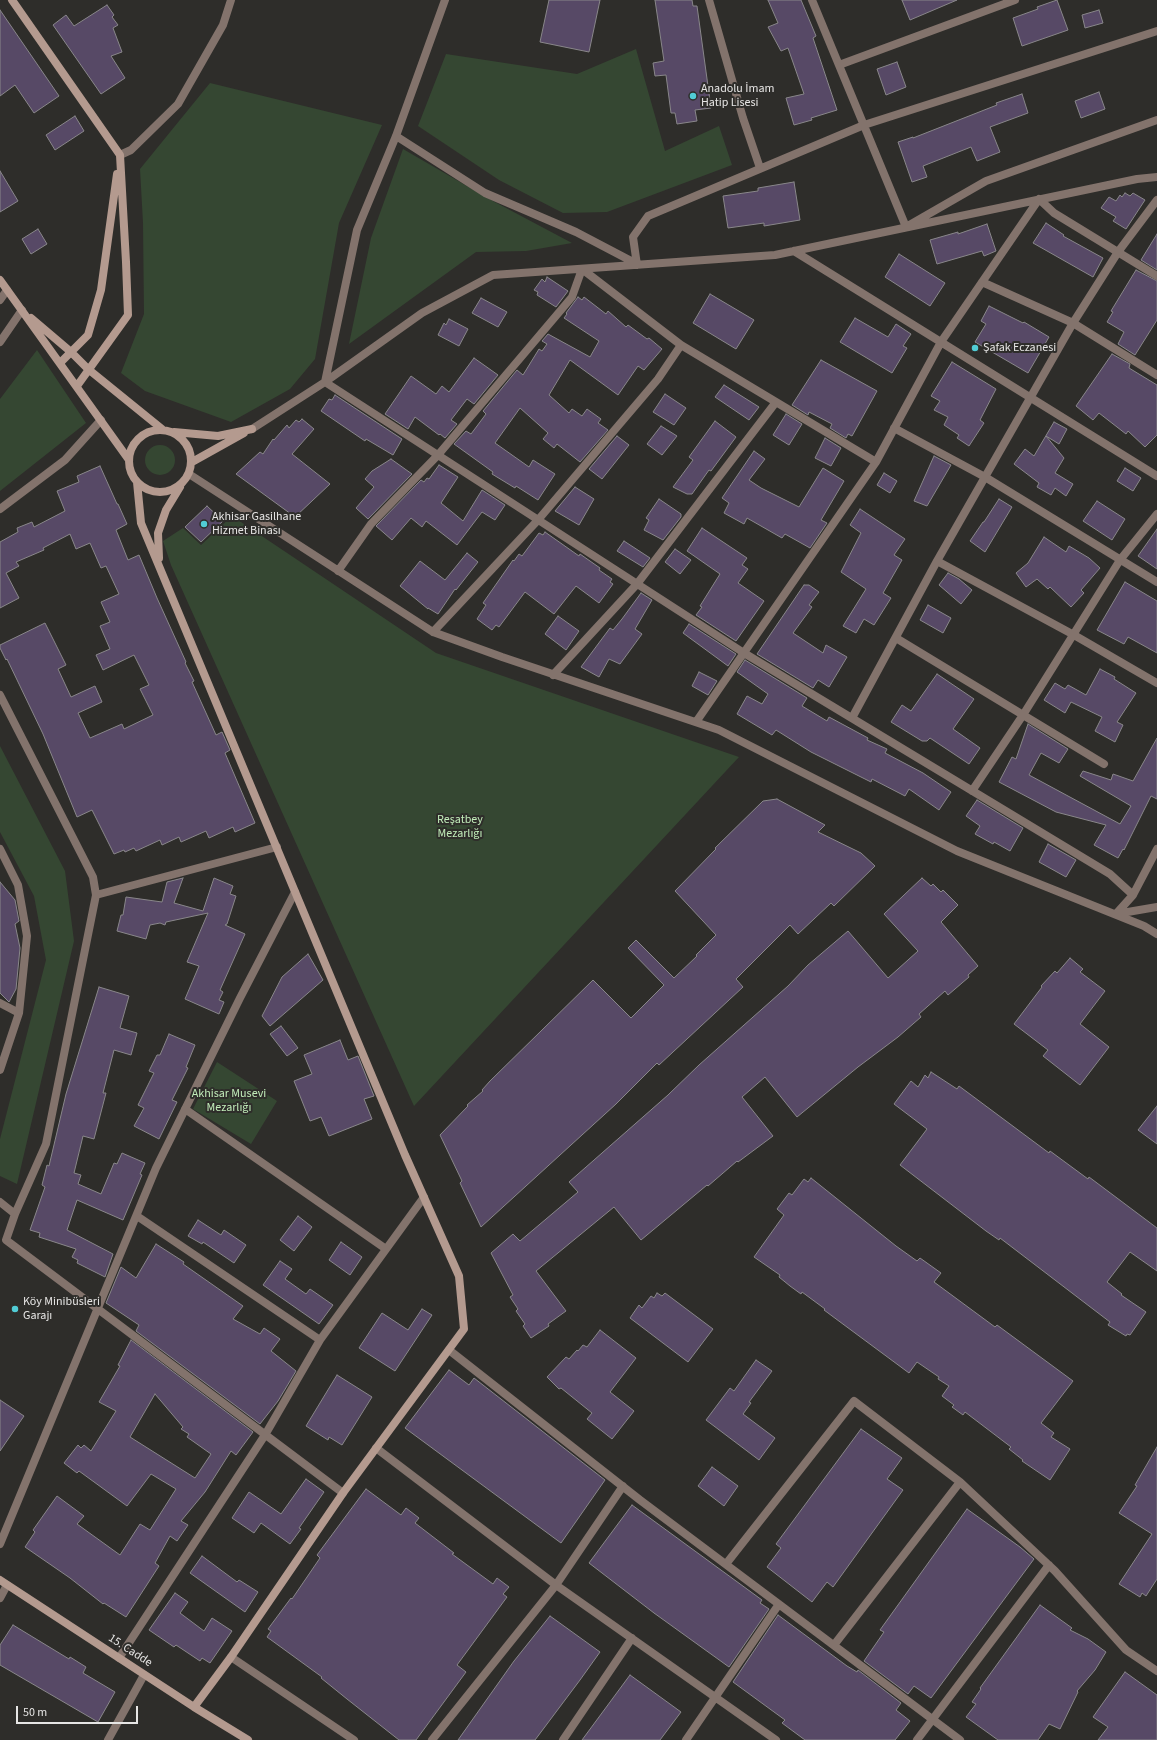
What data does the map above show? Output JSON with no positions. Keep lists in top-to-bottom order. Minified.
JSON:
{"streets":{"street":["15. Cadde"]},"parks":["Reşatbey Mezarlığı","Akhisar Musevi Mezarlığı"],"places":["Anadolu İmam Hatip Lisesi","Şafak Eczanesi","Akhisar Gasilhane Hizmet Binası","Köy Minibüsleri Garajı"],"scale_bar":"50 m"}
